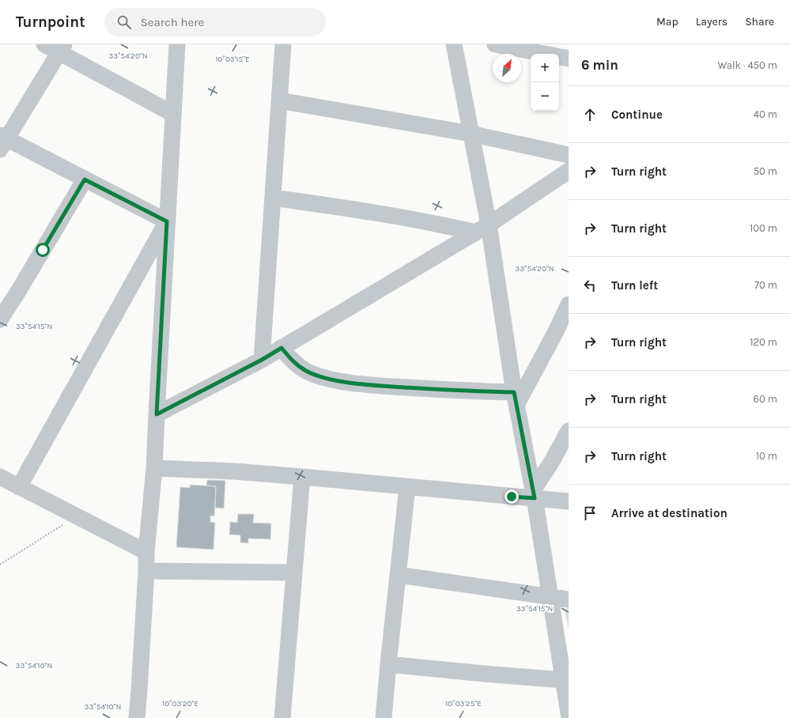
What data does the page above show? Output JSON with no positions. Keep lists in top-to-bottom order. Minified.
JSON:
{"north":"top right","page":{"header":"Turnpoint","search":"Search here","nav":["Map","Layers","Share"],"heading":["6 min","Walk · 450 m"],"map_buttons":["+","−"],"list":[["Continue","40 m"],["Turn right","50 m"],["Turn right","100 m"],["Turn left","70 m"],["Turn right","120 m"],["Turn right","60 m"],["Turn right","10 m"],"Arrive at destination"]},"coordinates":["33°54'20\"N","10°03'15\"E","33°54'15\"N","33°54'10\"N","10°03'20\"E","10°03'25\"E"]}
